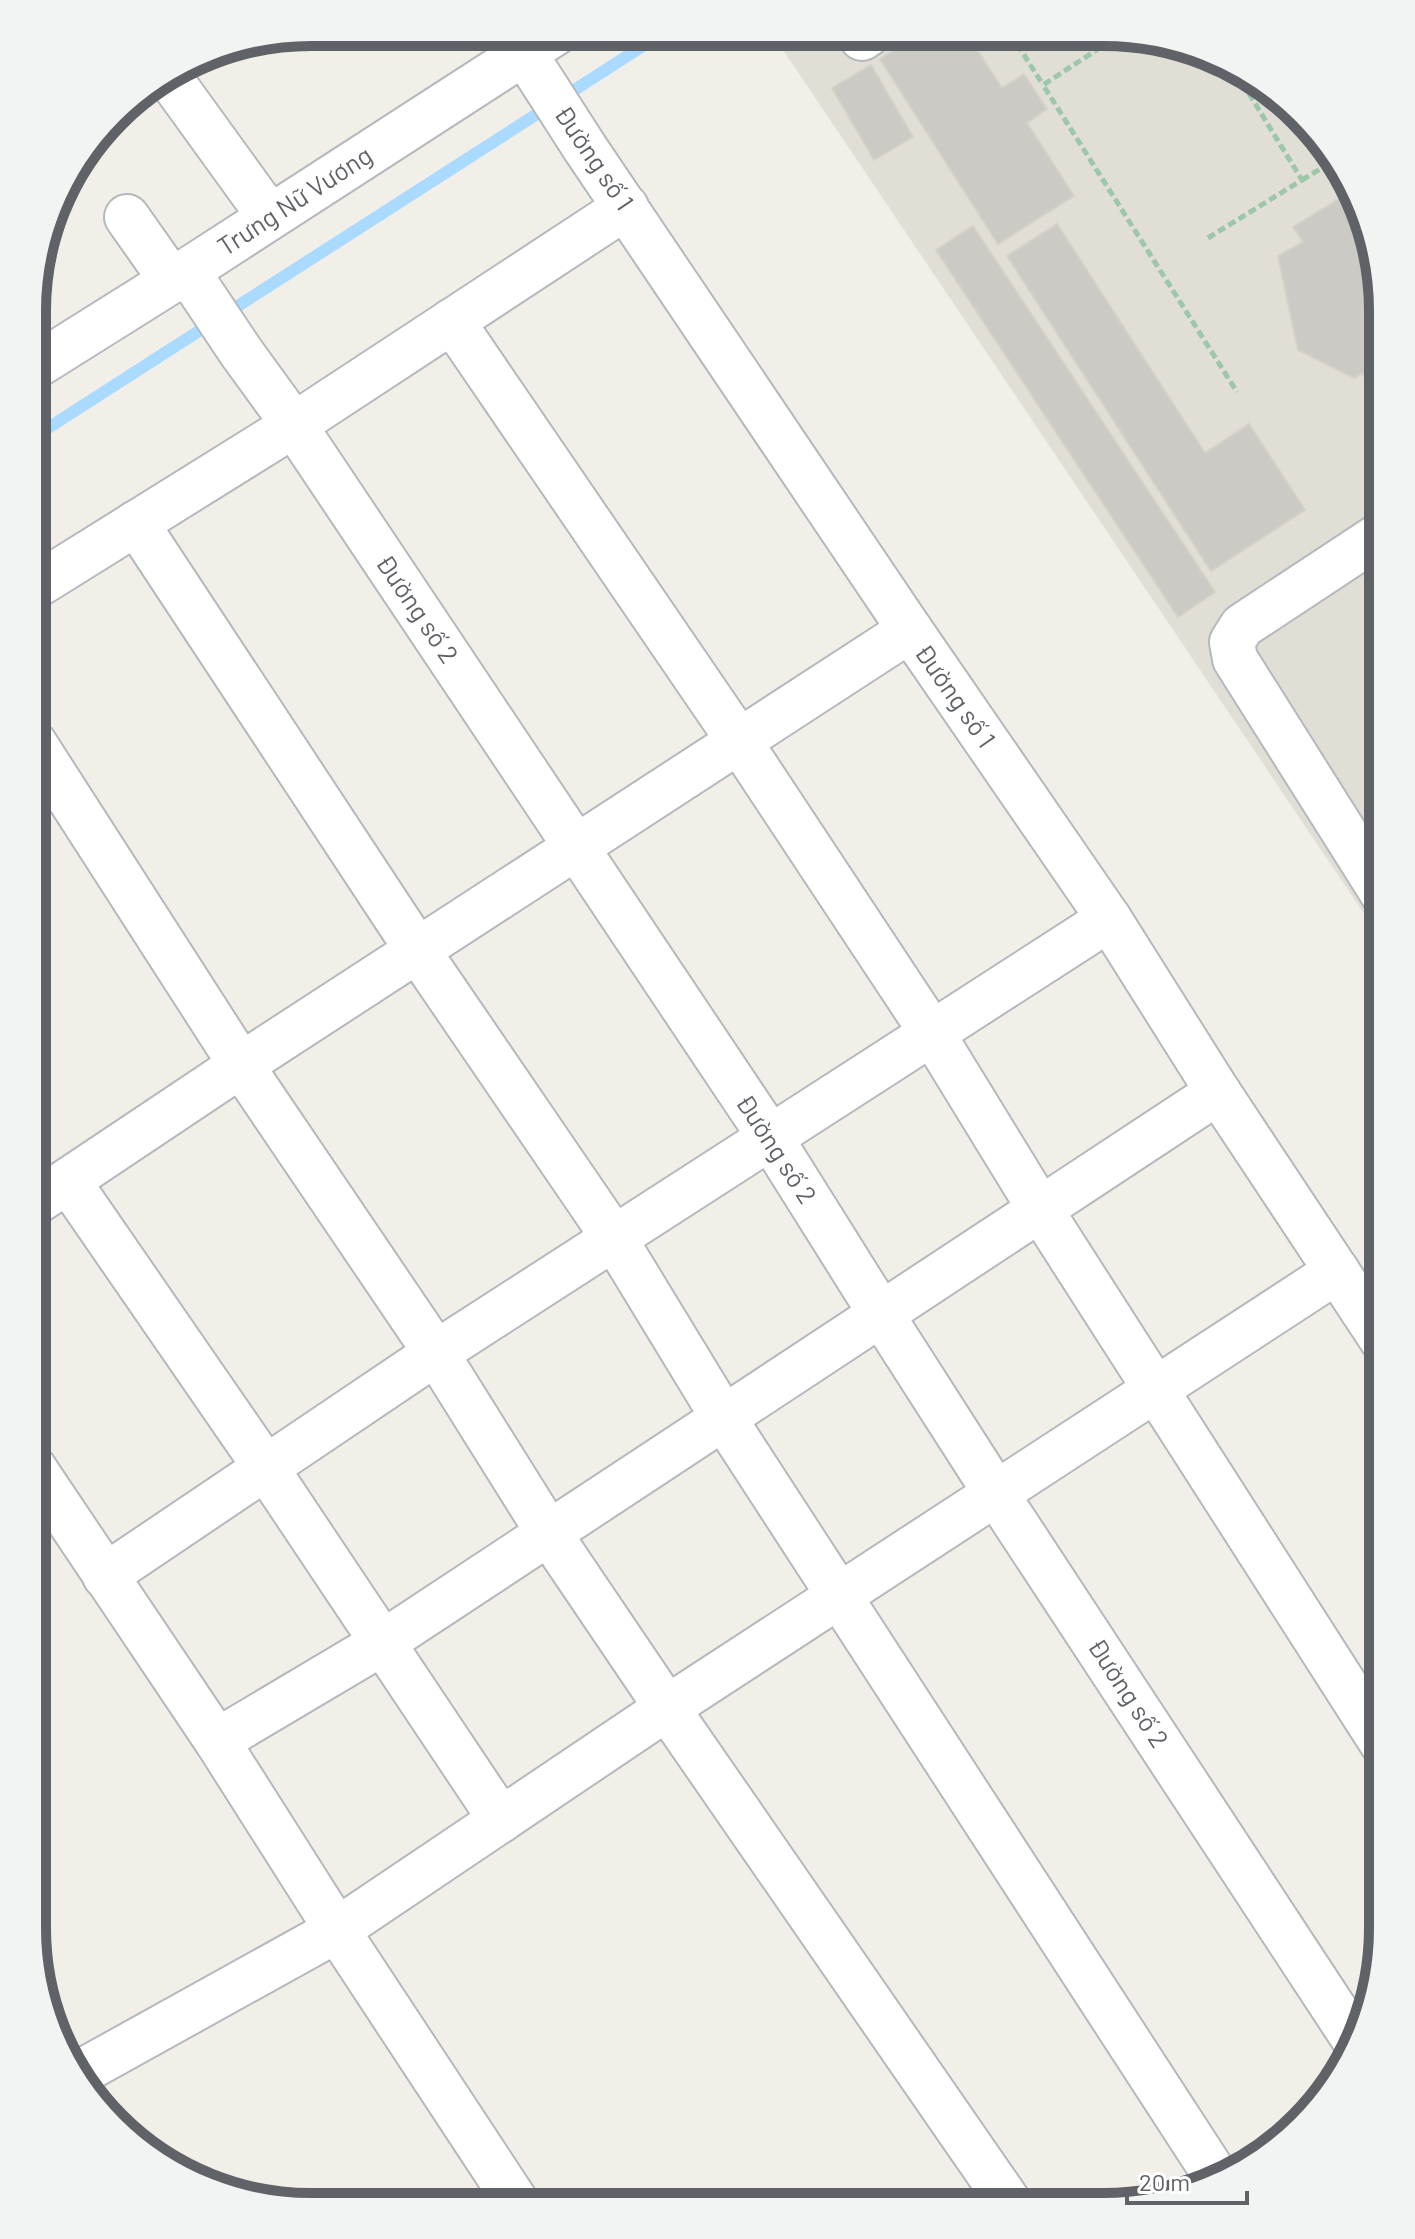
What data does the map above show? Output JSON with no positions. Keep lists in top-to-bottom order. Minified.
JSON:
{"streets":{"street":["Đường số 1","Trưng Nữ Vương","Đường số 2"]},"crossings":[["Đường số 1","Trưng Nữ Vương"],["Trưng Nữ Vương","Đường số 2"]],"scale_bar":"20 m"}
